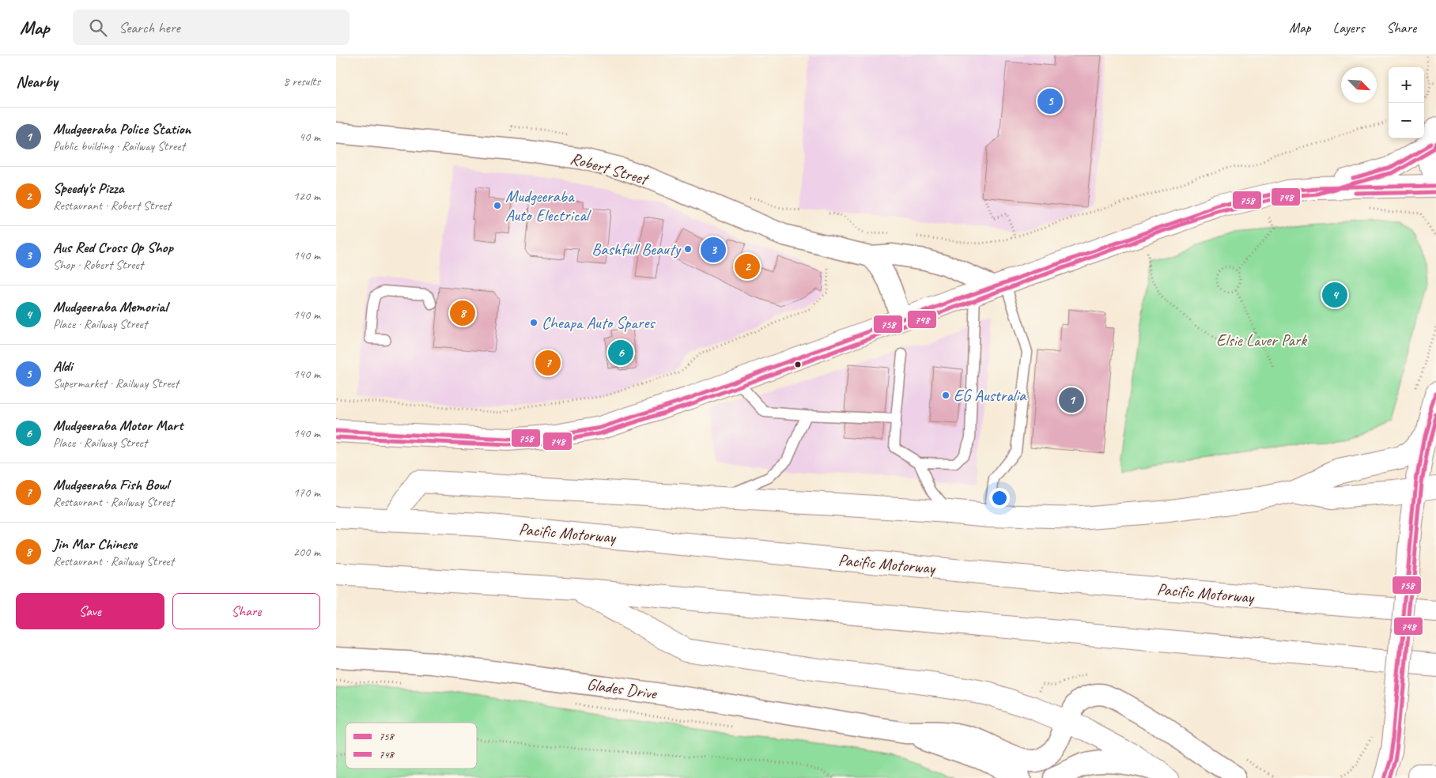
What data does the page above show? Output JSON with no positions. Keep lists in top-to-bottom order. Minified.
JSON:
{"streets":{"main road":["Pacific Motorway"],"street":["Robert Street","Glades Drive"]},"parks":["Elsie Laver Park"],"places":["Mudgeeraba Auto Electrical","Bashfull Beauty","Cheapa Auto Spares","EG Australia"],"lines":["transit line 758","transit line 748"],"legend":["758","748"],"north":"bottom right","page":{"header":"Map","search":"Search here","nav":["Map","Layers","Share"],"heading":["Nearby","8 results"],"map_buttons":["+","−"],"pins":["5","3","2","4","8","6","7","1"],"list":[{"mark":"1","name":"Mudgeeraba Police Station","note":"Public building · Railway Street","value":"40 m"},{"mark":"2","name":"Speedy's Pizza","note":"Restaurant · Robert Street","value":"120 m"},{"mark":"3","name":"Aus Red Cross Op Shop","note":"Shop · Robert Street","value":"140 m"},{"mark":"4","name":"Mudgeeraba Memorial","note":"Place · Railway Street","value":"140 m"},{"mark":"5","name":"Aldi","note":"Supermarket · Railway Street","value":"140 m"},{"mark":"6","name":"Mudgeeraba Motor Mart","note":"Place · Railway Street","value":"140 m"},{"mark":"7","name":"Mudgeeraba Fish Bowl","note":"Restaurant · Railway Street","value":"170 m"},{"mark":"8","name":"Jin Mar Chinese","note":"Restaurant · Railway Street","value":"200 m"}],"buttons":["Save","Share"]}}
